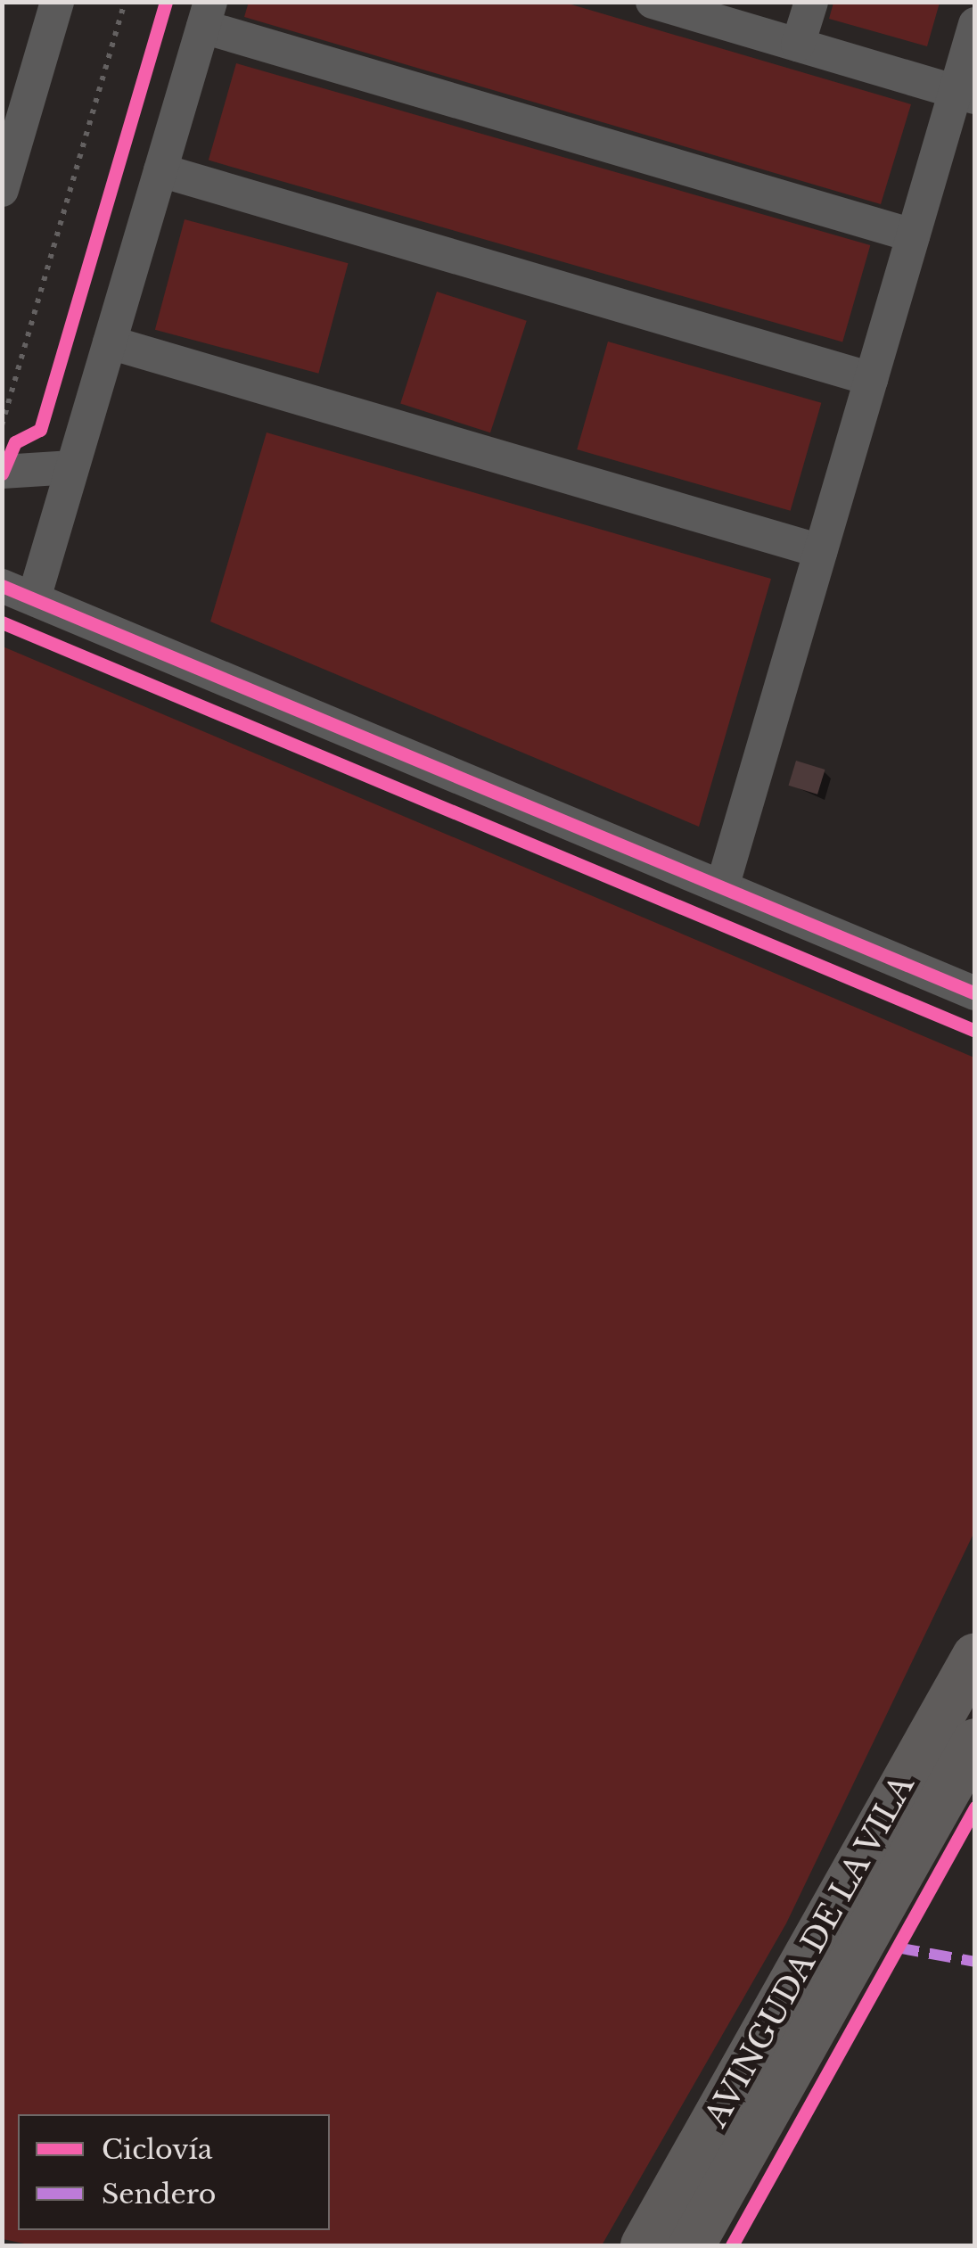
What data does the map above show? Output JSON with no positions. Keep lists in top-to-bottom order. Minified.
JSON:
{"streets":{"street":["AVINGUDA DE LA VILA"]},"legend":["Ciclovía","Sendero"]}
